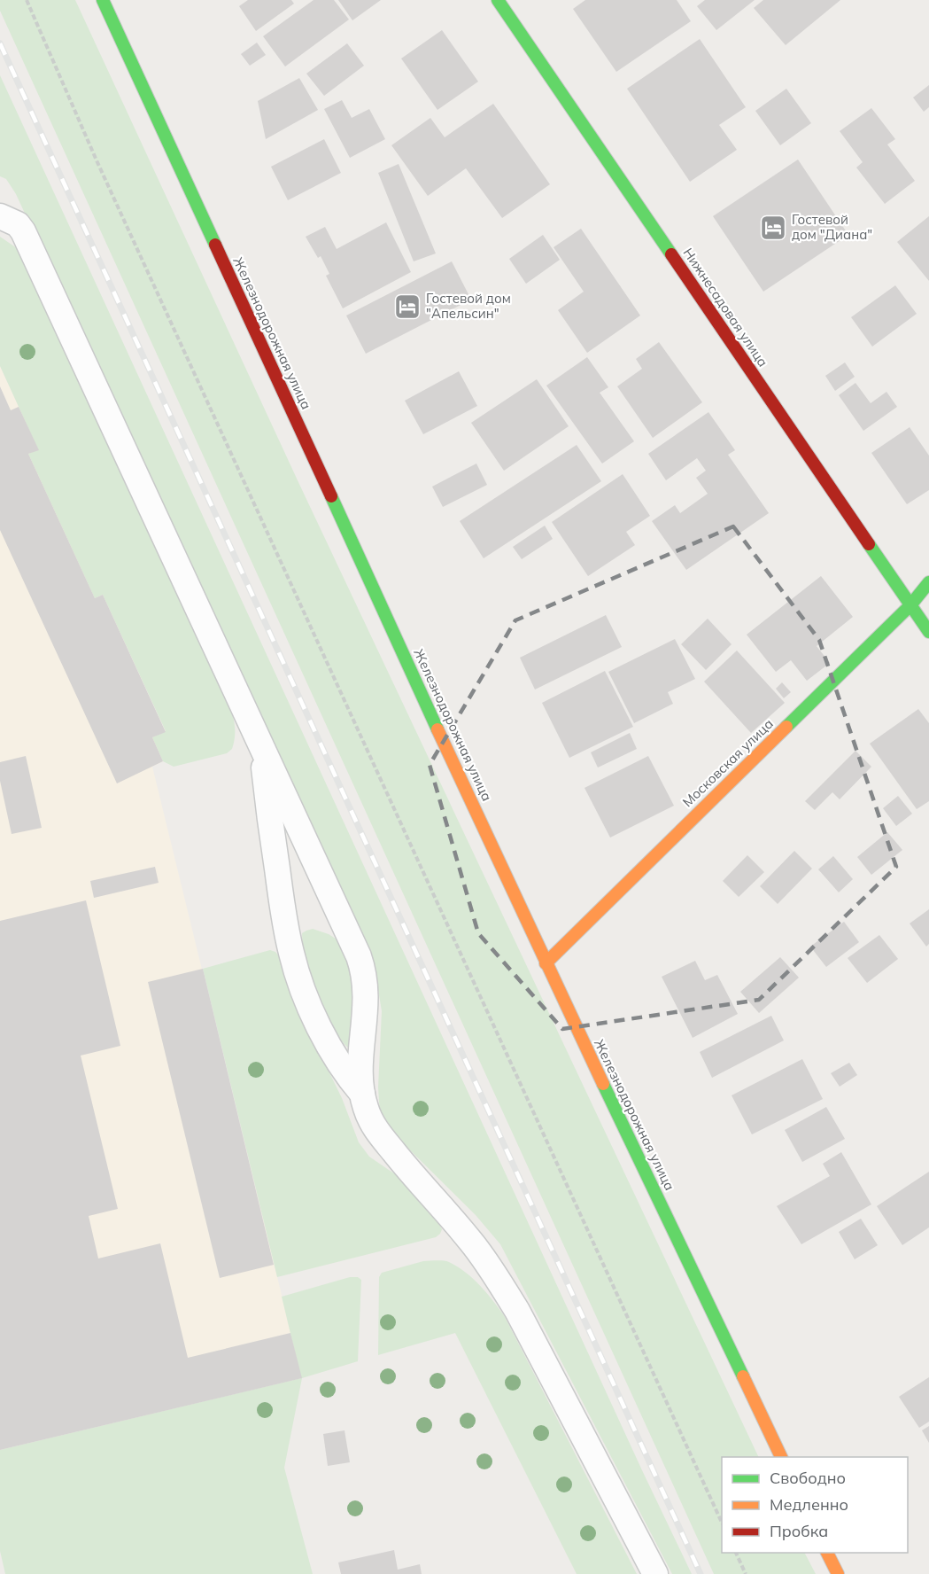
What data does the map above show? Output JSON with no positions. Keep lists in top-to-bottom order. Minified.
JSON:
{"streets":{"main road":["Нижнесадовая улица","Железнодорожная улица","Московская улица"]},"crossings":[["Нижнесадовая улица","Московская улица"],["Железнодорожная улица","Московская улица"]],"places":{"hotel":["Гостевой дом \"Диана\"","Гостевой дом \"Апельсин\""]},"legend":["Свободно","Медленно","Пробка"]}
